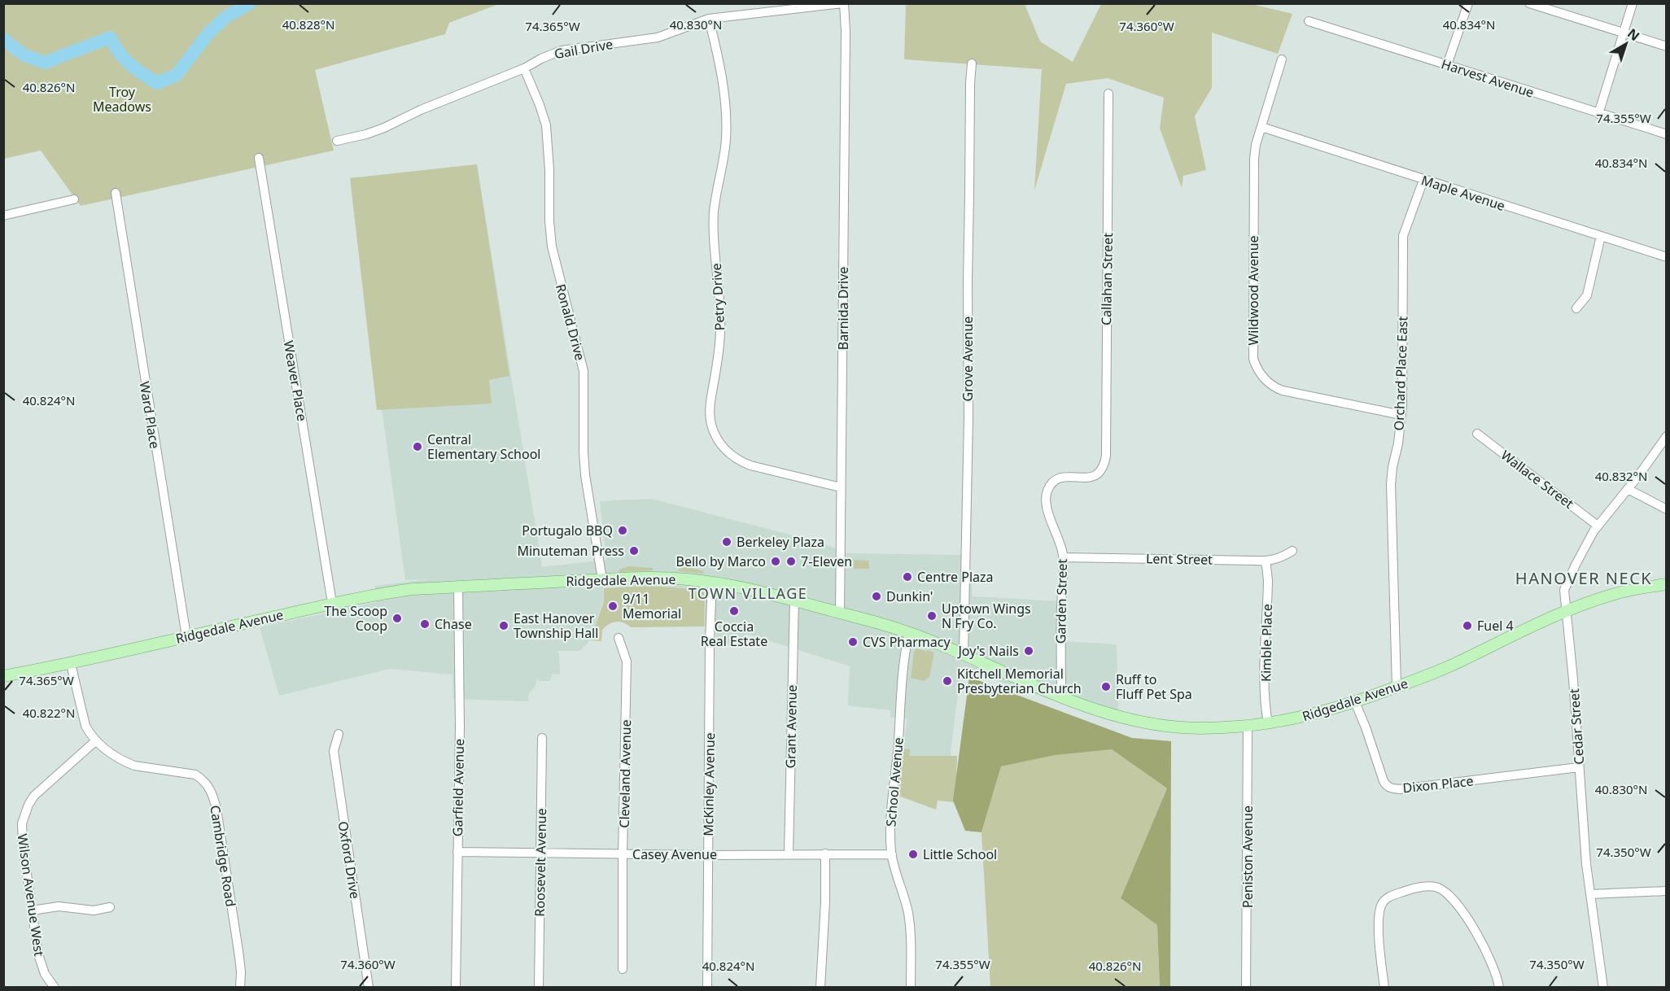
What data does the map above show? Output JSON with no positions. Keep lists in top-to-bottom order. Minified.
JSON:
{"streets":{"main road":["Ridgedale Avenue"],"street":["Gail Drive","Harvest Avenue","Maple Avenue","Callahan Street","Wildwood Avenue","Petry Drive","Barnida Drive","Ronald Drive","Grove Avenue","Orchard Place East","Weaver Place","Ward Place","Wallace Street","Lent Street","Garden Street","Kimble Place","Grant Avenue","Cedar Street","Cleveland Avenue","School Avenue","McKinley Avenue","Dixon Place","Garfield Avenue","Casey Avenue","Cambridge Road","Peniston Avenue","Oxford Drive","Roosevelt Avenue","Wilson Avenue West"]},"crossings":[["Gail Drive","Petry Drive"],["Gail Drive","Barnida Drive"],["Gail Drive","Ronald Drive"],["Maple Avenue","Wildwood Avenue"],["Maple Avenue","Orchard Place East"],["Callahan Street","Garden Street"],["Wildwood Avenue","Orchard Place East"],["Petry Drive","Barnida Drive"],["Barnida Drive","Ridgedale Avenue"],["Ronald Drive","Ridgedale Avenue"],["Grove Avenue","Ridgedale Avenue"],["Orchard Place East","Ridgedale Avenue"],["Weaver Place","Ridgedale Avenue"],["Ward Place","Ridgedale Avenue"],["Wallace Street","Cedar Street"],["Lent Street","Garden Street"],["Lent Street","Kimble Place"],["Ridgedale Avenue","Garden Street"],["Ridgedale Avenue","Kimble Place"],["Ridgedale Avenue","Grant Avenue"],["Ridgedale Avenue","Cedar Street"],["Ridgedale Avenue","School Avenue"],["Ridgedale Avenue","McKinley Avenue"],["Ridgedale Avenue","Dixon Place"],["Ridgedale Avenue","Garfield Avenue"],["Ridgedale Avenue","Cambridge Road"],["Ridgedale Avenue","Peniston Avenue"],["Grant Avenue","Casey Avenue"],["Cedar Street","Dixon Place"],["Cleveland Avenue","Casey Avenue"],["School Avenue","Casey Avenue"],["McKinley Avenue","Casey Avenue"],["Garfield Avenue","Casey Avenue"],["Casey Avenue","Roosevelt Avenue"],["Cambridge Road","Wilson Avenue West"]],"districts":["HANOVER NECK","TOWN VILLAGE"],"parks":["Troy Meadows"],"places":["Central Elementary School","Portugalo BBQ","Berkeley Plaza","Minuteman Press","Bello by Marco","7-Eleven","Centre Plaza","Dunkin'","9/11 Memorial","Coccia Real Estate","Uptown Wings N Fry Co.","The Scoop Coop","Chase","East Hanover Township Hall","Fuel 4","CVS Pharmacy","Joy's Nails","Kitchell Memorial Presbyterian Church","Ruff to Fluff Pet Spa","Little School"],"north":"top right","coordinates":["40.830°N","40.828°N","40.834°N","74.365°W","74.360°W","40.826°N","74.355°W","40.824°N","40.832°N","40.822°N","74.350°W"]}
